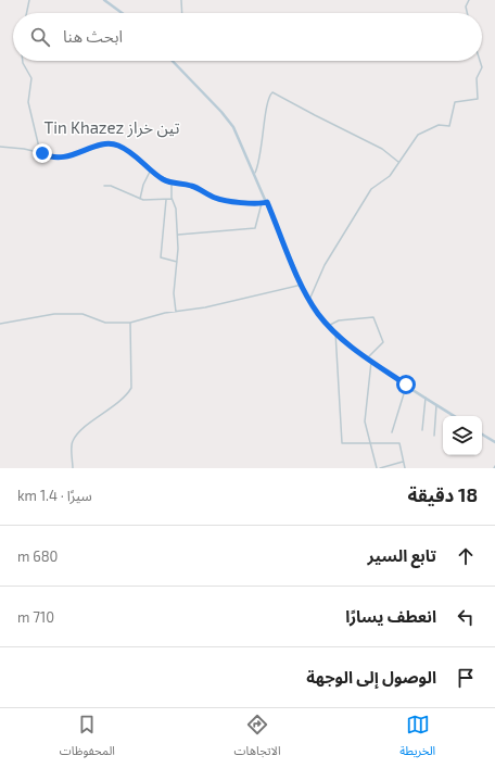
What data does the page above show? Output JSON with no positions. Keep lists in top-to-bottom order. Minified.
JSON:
{"districts":["Tin Khazez تين خراز"],"page":{"search":"ابحث هنا","heading":["18 دقيقة","سيرًا · 1.4 km"],"list":[["تابع السير","680 m"],["انعطف يسارًا","710 m"],"الوصول إلى الوجهة"],"nav":["الخريطة","الاتجاهات","المحفوظات"]}}
